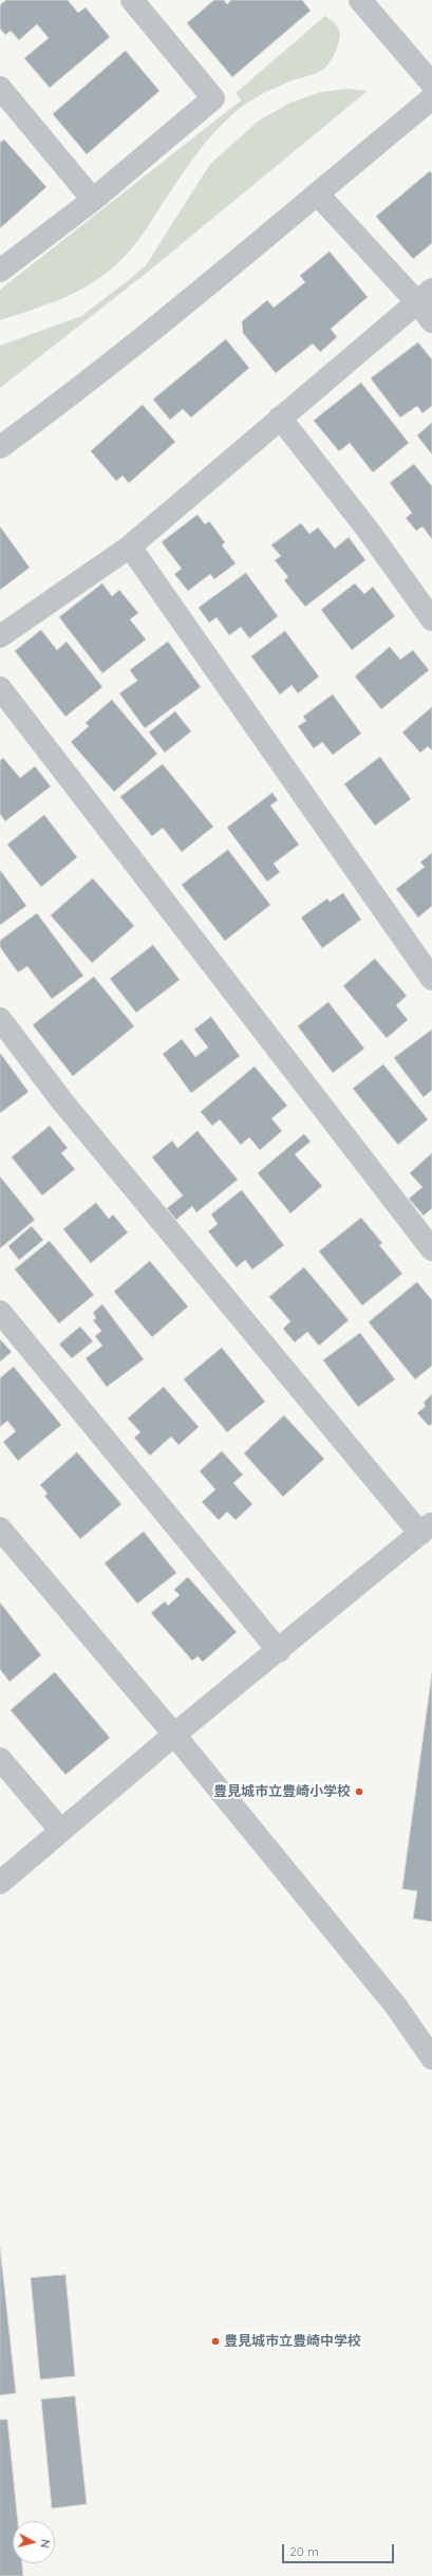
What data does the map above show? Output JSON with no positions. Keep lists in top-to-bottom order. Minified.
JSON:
{"places":["豊見城市立豊崎小学校","豊見城市立豊崎中学校"],"scale_bar":"20 m","north":"right"}
